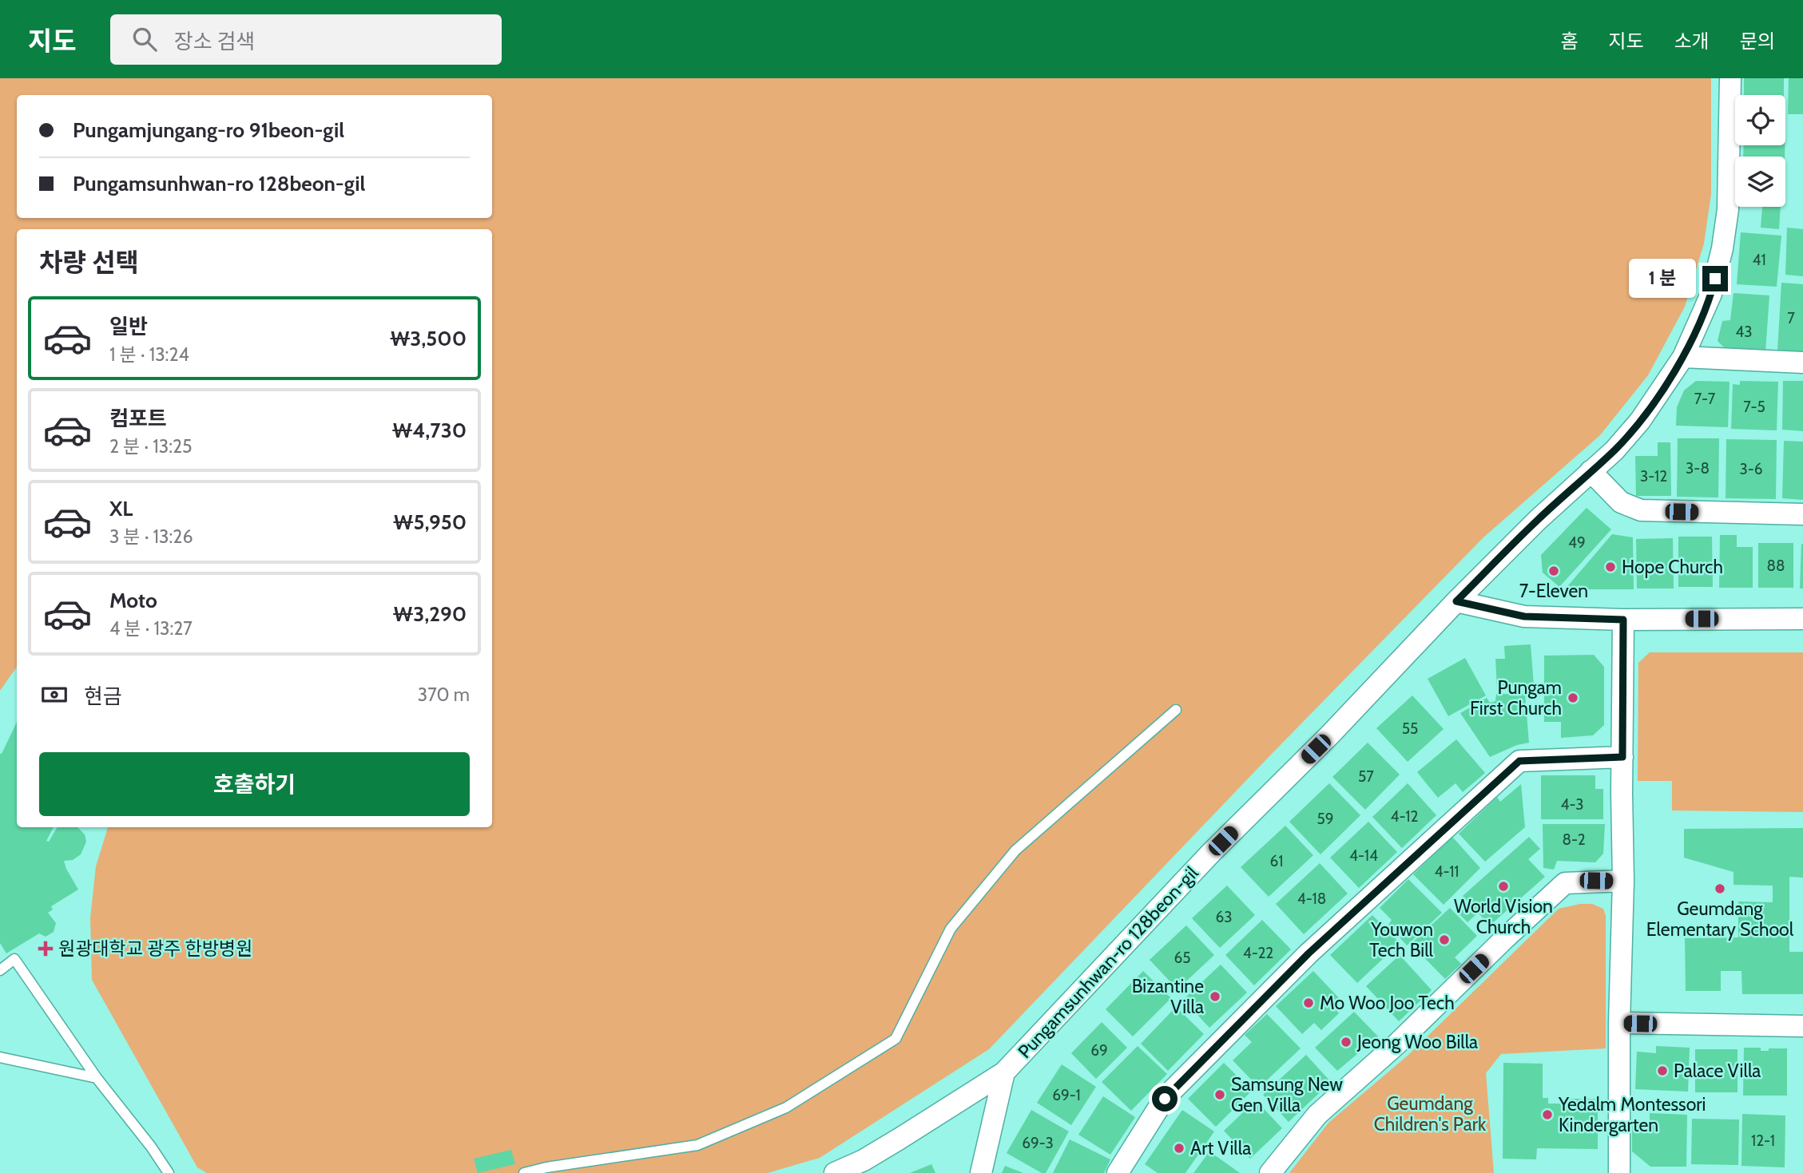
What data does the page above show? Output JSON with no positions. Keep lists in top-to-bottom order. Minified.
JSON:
{"streets":{"street":["Pungamsunhwan-ro 128beon-gil"]},"parks":["Geumdang Children's Park"],"places":{"other":["Hope Church","7-Eleven","Pungam First Church","World Vision Church","Geumdang Elementary School","Youwon Tech Bill","Bizantine Villa","Mo Woo Joo Tech","Jeong Woo Billa","Palace Villa","Samsung New Gen Villa","Yedalm Montessori Kindergarten","Art Villa"],"health":["원광대학교 광주 한방병원"]},"house_numbers":["41","7","43","7-7","7-5","3-8","3-6","3-12","49","88","55","57","4-3","4-12","59","8-2","4-14","61","4-11","4-18","63","4-22","65","69","69-1","12-1","69-3"],"page":{"header":"지도","search":"장소 검색","nav":["홈","지도","소개","문의"],"banner":["Pungamjungang-ro 91beon-gil","Pungamsunhwan-ro 128beon-gil"],"heading":"차량 선택","bubble":"1 분","list":[{"name":"일반","note":"1 분 · 13:24","value":"₩3,500"},{"name":"컴포트","note":"2 분 · 13:25","value":"₩4,730"},{"name":"XL","note":"3 분 · 13:26","value":"₩5,950"},{"name":"Moto","note":"4 분 · 13:27","value":"₩3,290"}],"pay":["현금","370 m"],"buttons":"호출하기"}}
